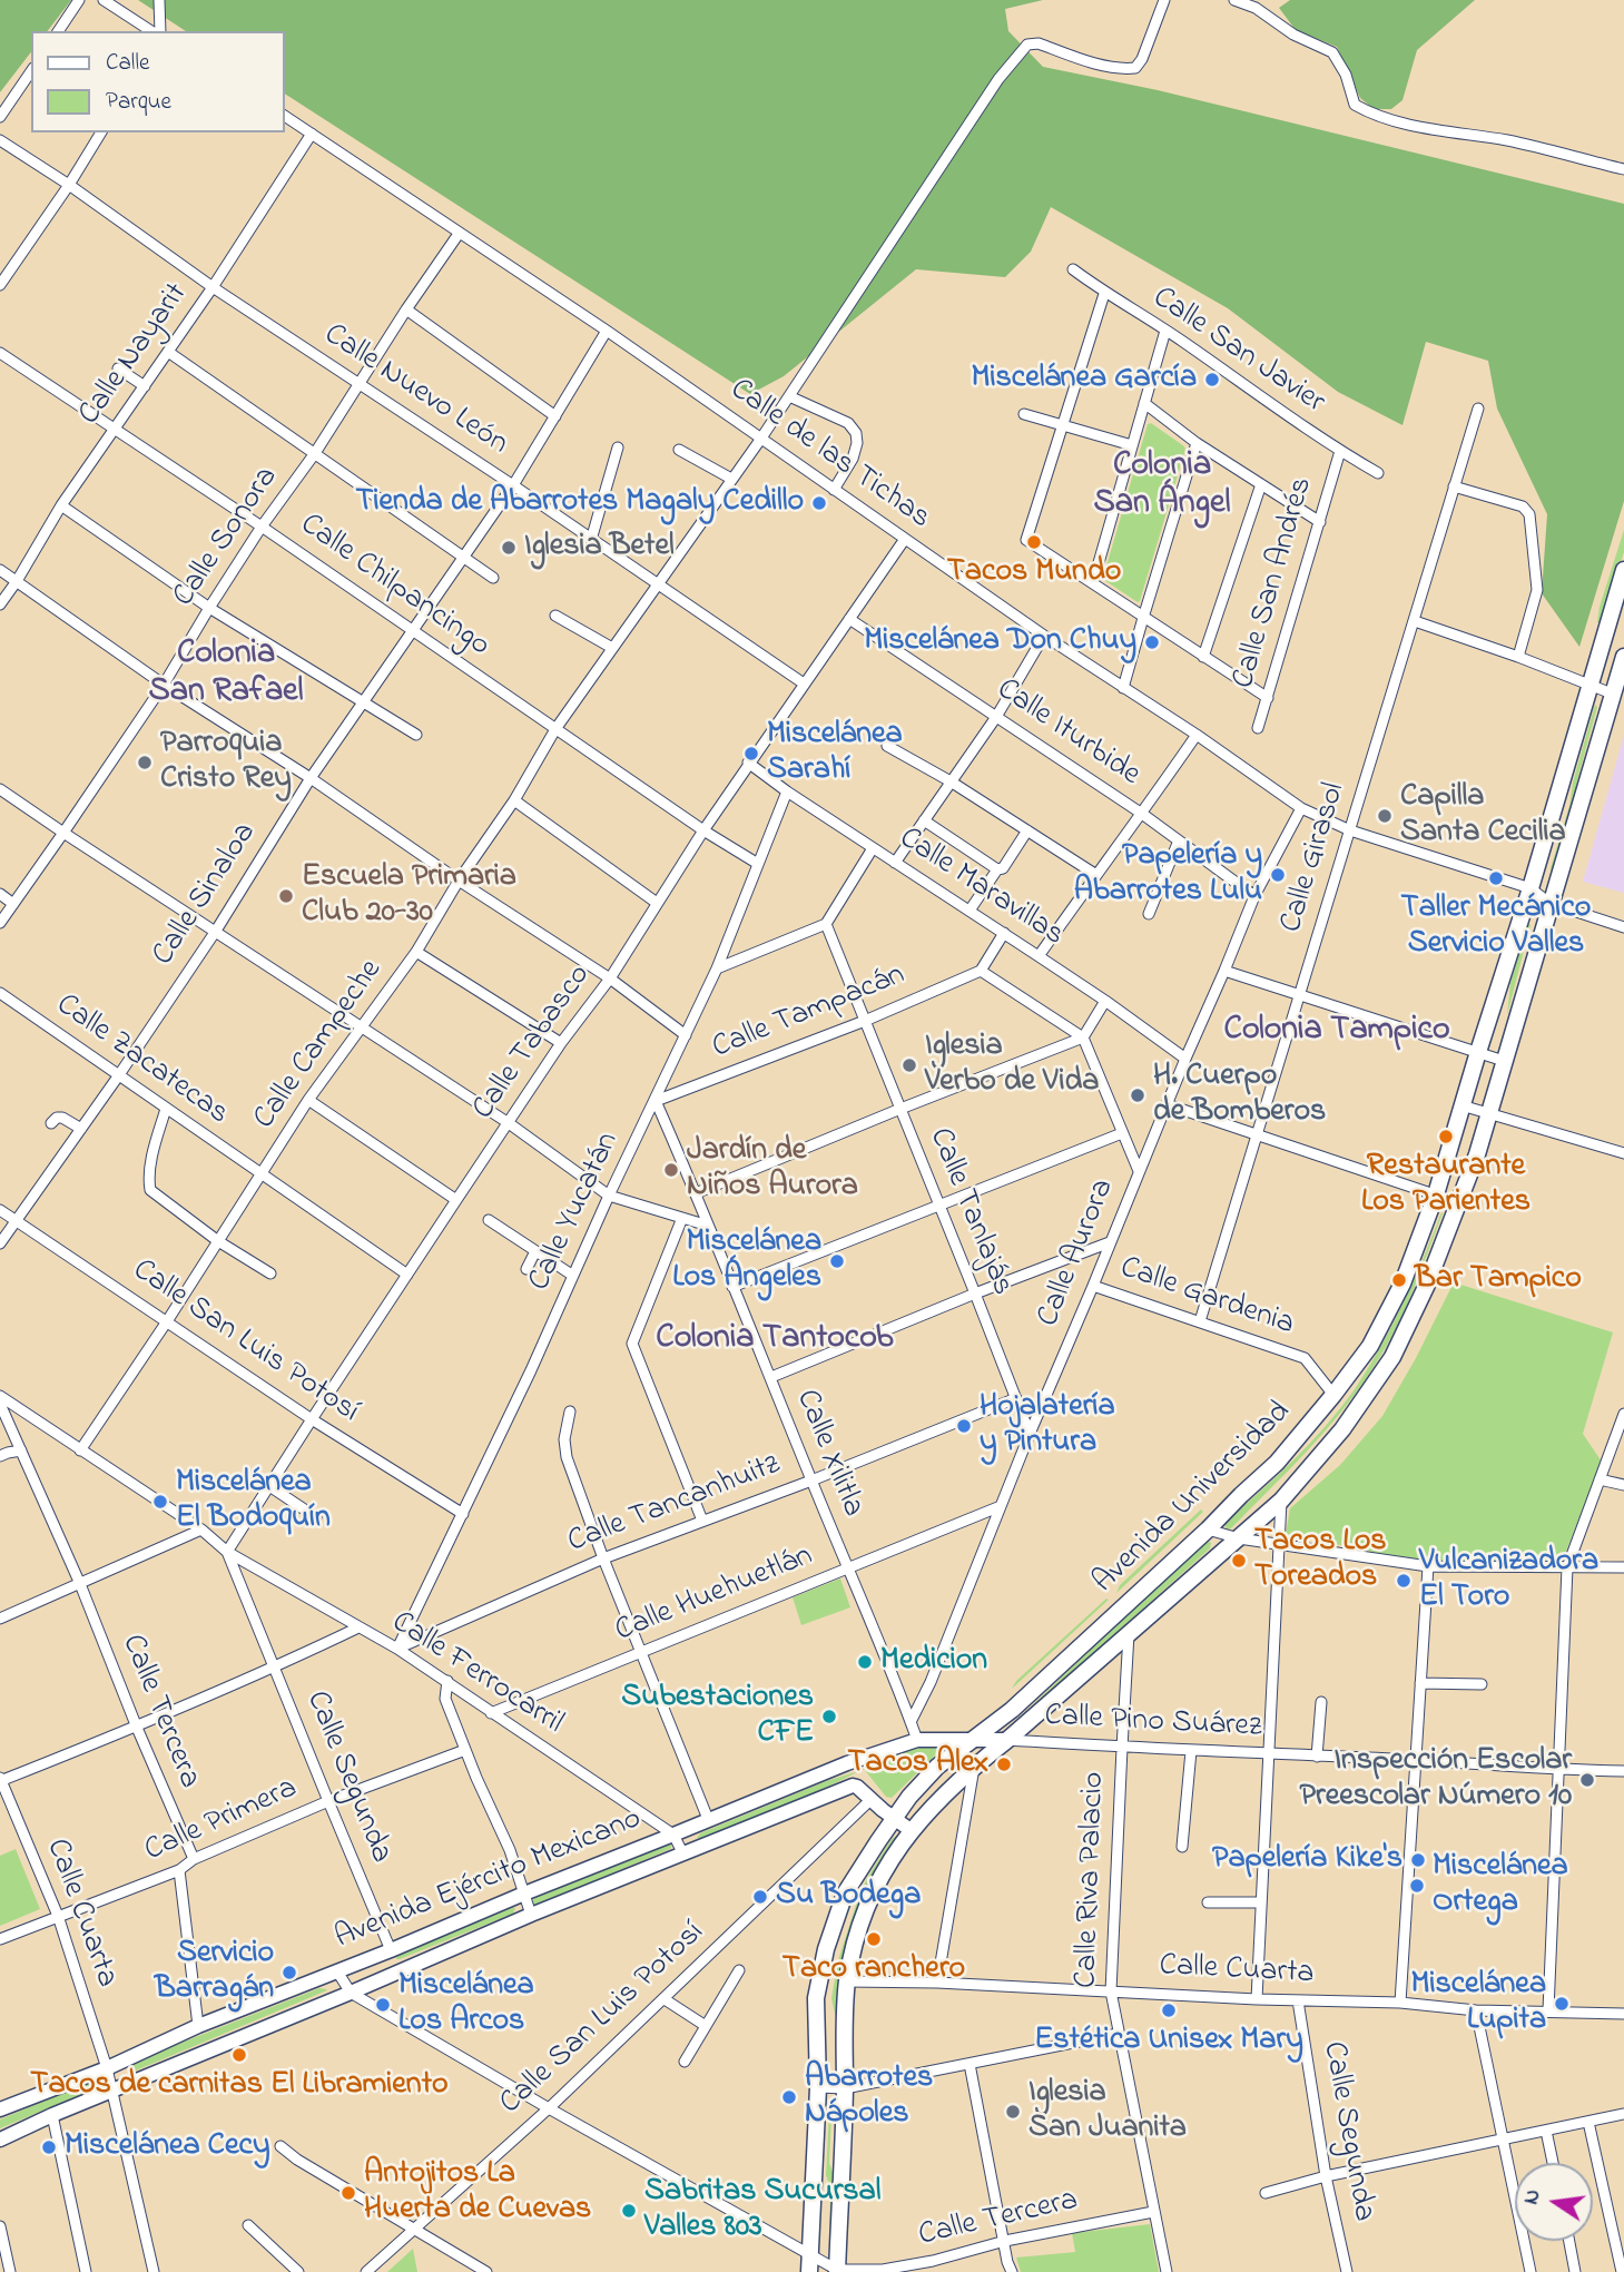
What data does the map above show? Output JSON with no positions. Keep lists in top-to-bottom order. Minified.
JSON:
{"streets":{"main road":["Avenida Universidad","Avenida Ejército Mexicano"],"street":["Calle San Javier","Calle Nayarit","Calle Nuevo León","Calle de las Tichas","Calle Sonora","Calle San Andrés","Calle Chilpancingo","Calle Iturbide","Calle Girasol","Calle Maravillas","Calle Sinaloa","Calle Tampacán","Calle Tabasco","Calle Campeche","Calle Zacatecas","Calle Yucatán","Calle Tanlajás","Calle Aurora","Calle Gardenia","Calle San Luis Potosí","Calle Xilitla","Calle Tancanhuitz","Calle Huehuetlán","Calle Ferrocarril","Calle Tercera","Calle Pino Suárez","Calle Segunda","Calle Primera","Calle Riva Palacio","Calle Cuarta"]},"crossings":[["Calle San Javier","Calle San Andrés"],["Calle Nayarit","Calle Nuevo León"],["Calle Nayarit","Calle de las Tichas"],["Calle Nayarit","Calle Sonora"],["Calle Nayarit","Calle Chilpancingo"],["Calle Nuevo León","Calle Sonora"],["Calle Nuevo León","Calle Sinaloa"],["Calle Nuevo León","Calle Tabasco"],["Calle Nuevo León","Calle Campeche"],["Calle de las Tichas","Calle Sonora"],["Calle de las Tichas","Calle Girasol"],["Calle de las Tichas","Calle Sinaloa"],["Calle de las Tichas","Calle Tabasco"],["Calle de las Tichas","Calle Campeche"],["Calle de las Tichas","Calle Aurora"],["Calle de las Tichas","Avenida Universidad"],["Calle Sonora","Calle Chilpancingo"],["Calle Sonora","Calle Sinaloa"],["Calle Chilpancingo","Calle Sinaloa"],["Calle Chilpancingo","Calle Tabasco"],["Calle Chilpancingo","Calle Campeche"],["Calle Chilpancingo","Calle Yucatán"],["Calle Iturbide","Calle Tabasco"],["Calle Iturbide","Calle Aurora"],["Calle Girasol","Calle Gardenia"],["Calle Maravillas","Calle Tabasco"],["Calle Maravillas","Calle Yucatán"],["Calle Maravillas","Calle Aurora"],["Calle Sinaloa","Calle Zacatecas"],["Calle Sinaloa","Calle San Luis Potosí"],["Calle Tampacán","Calle Yucatán"],["Calle Tampacán","Calle Tanlajás"],["Calle Tampacán","Calle Xilitla"],["Calle Tabasco","Calle Zacatecas"],["Calle Tabasco","Calle San Luis Potosí"],["Calle Tabasco","Calle Ferrocarril"],["Calle Tabasco","Calle Segunda"],["Calle Campeche","Calle Zacatecas"],["Calle Campeche","Calle San Luis Potosí"],["Calle Yucatán","Calle San Luis Potosí"],["Calle Yucatán","Calle Xilitla"],["Calle Yucatán","Calle Tancanhuitz"],["Calle Yucatán","Calle Ferrocarril"],["Calle Tanlajás","Calle Aurora"],["Calle Tanlajás","Calle Tancanhuitz"],["Calle Aurora","Calle Gardenia"],["Calle Aurora","Calle Xilitla"],["Calle Aurora","Calle Huehuetlán"],["Calle Gardenia","Avenida Universidad"],["Calle San Luis Potosí","Avenida Ejército Mexicano"],["Calle Xilitla","Calle Tancanhuitz"],["Calle Xilitla","Calle Huehuetlán"],["Calle Xilitla","Avenida Ejército Mexicano"],["Avenida Universidad","Calle Tercera"],["Avenida Universidad","Calle Pino Suárez"],["Avenida Universidad","Avenida Ejército Mexicano"],["Avenida Universidad","Calle Riva Palacio"],["Avenida Universidad","Calle Cuarta"],["Calle Tancanhuitz","Calle Ferrocarril"],["Calle Huehuetlán","Calle Ferrocarril"],["Calle Ferrocarril","Calle Segunda"],["Calle Ferrocarril","Avenida Ejército Mexicano"],["Calle Tercera","Calle Segunda"],["Calle Tercera","Calle Primera"],["Calle Pino Suárez","Avenida Ejército Mexicano"],["Calle Pino Suárez","Calle Riva Palacio"],["Calle Segunda","Calle Primera"],["Calle Segunda","Avenida Ejército Mexicano"],["Calle Segunda","Calle Cuarta"],["Calle Primera","Calle Cuarta"],["Avenida Ejército Mexicano","Calle Cuarta"],["Calle Riva Palacio","Calle Cuarta"]],"districts":["Colonia San Ángel","Colonia San Rafael","Colonia Tampico","Colonia Tantocob"],"places":["Miscelánea García","Tienda de Abarrotes Magaly Cedillo","Tacos Mundo","Iglesia Betel","Miscelánea Don Chuy","Miscelánea Sarahí","Parroquia Cristo Rey","Capilla Santa Cecilia","Papelería y Abarrotes Lulu","Taller Mecánico Servicio Valles","Escuela Primaria Club 20-30","Iglesia Verbo de Vida","H. Cuerpo de Bomberos","Restaurante Los Parientes","Jardín de Niños Aurora","Miscelánea Los Ángeles","Bar Tampico","Hojalatería y Pintura","Miscelánea El Bodoquín","Tacos Los Toreados","Vulcanizadora El Toro","Medicion","Subestaciones CFE","Tacos Alex","Inspección Escolar Preescolar Número 10","Papelería Kike's","Miscelánea Ortega","Su Bodega","Taco ranchero","Servicio Barragán","Miscelánea Lupita","Miscelánea Los Arcos","Estética Unisex Mary","Tacos de carnitas El Libramiento","Abarrotes Nápoles","Iglesia San Juanita","Miscelánea Cecy","Antojitos La Huerta de Cuevas","Sabritas Sucursal Valles 803"],"legend":["Calle","Parque"],"north":"left"}
